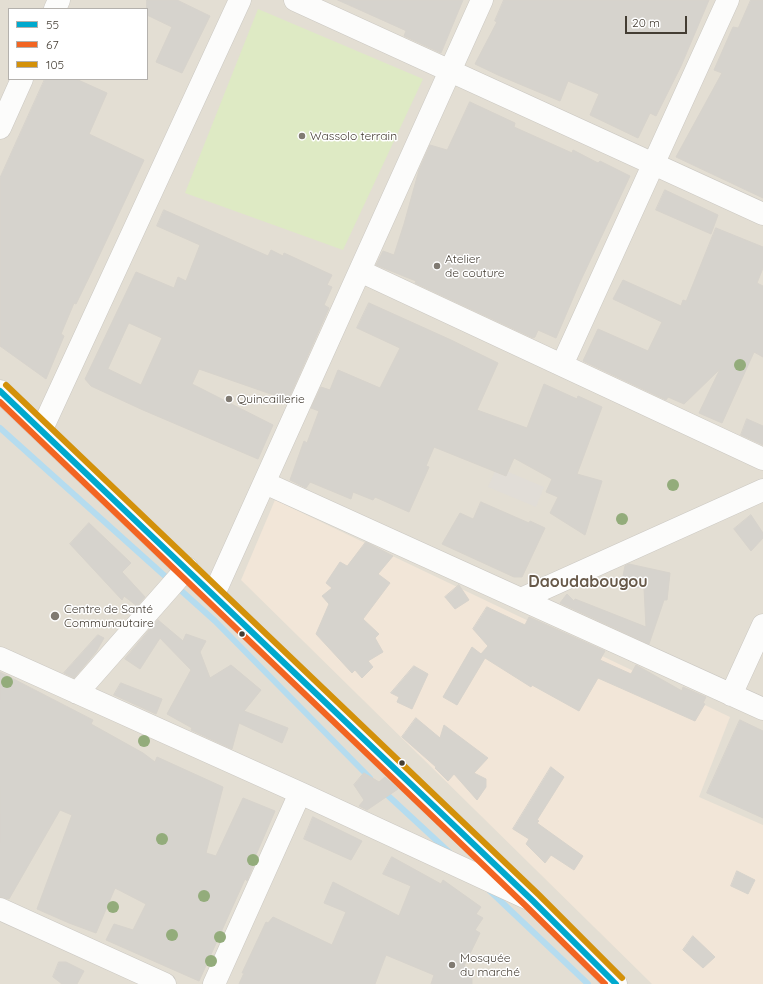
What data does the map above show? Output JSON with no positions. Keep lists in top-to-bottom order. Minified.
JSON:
{"districts":["Daoudabougou"],"places":["Wassolo terrain","Atelier de couture","Quincaillerie","Centre de Santé Communautaire","Mosquée du marché"],"lines":["transit line 105","transit line 55","transit line 67"],"legend":["55","67","105"],"scale_bar":"20 m"}
